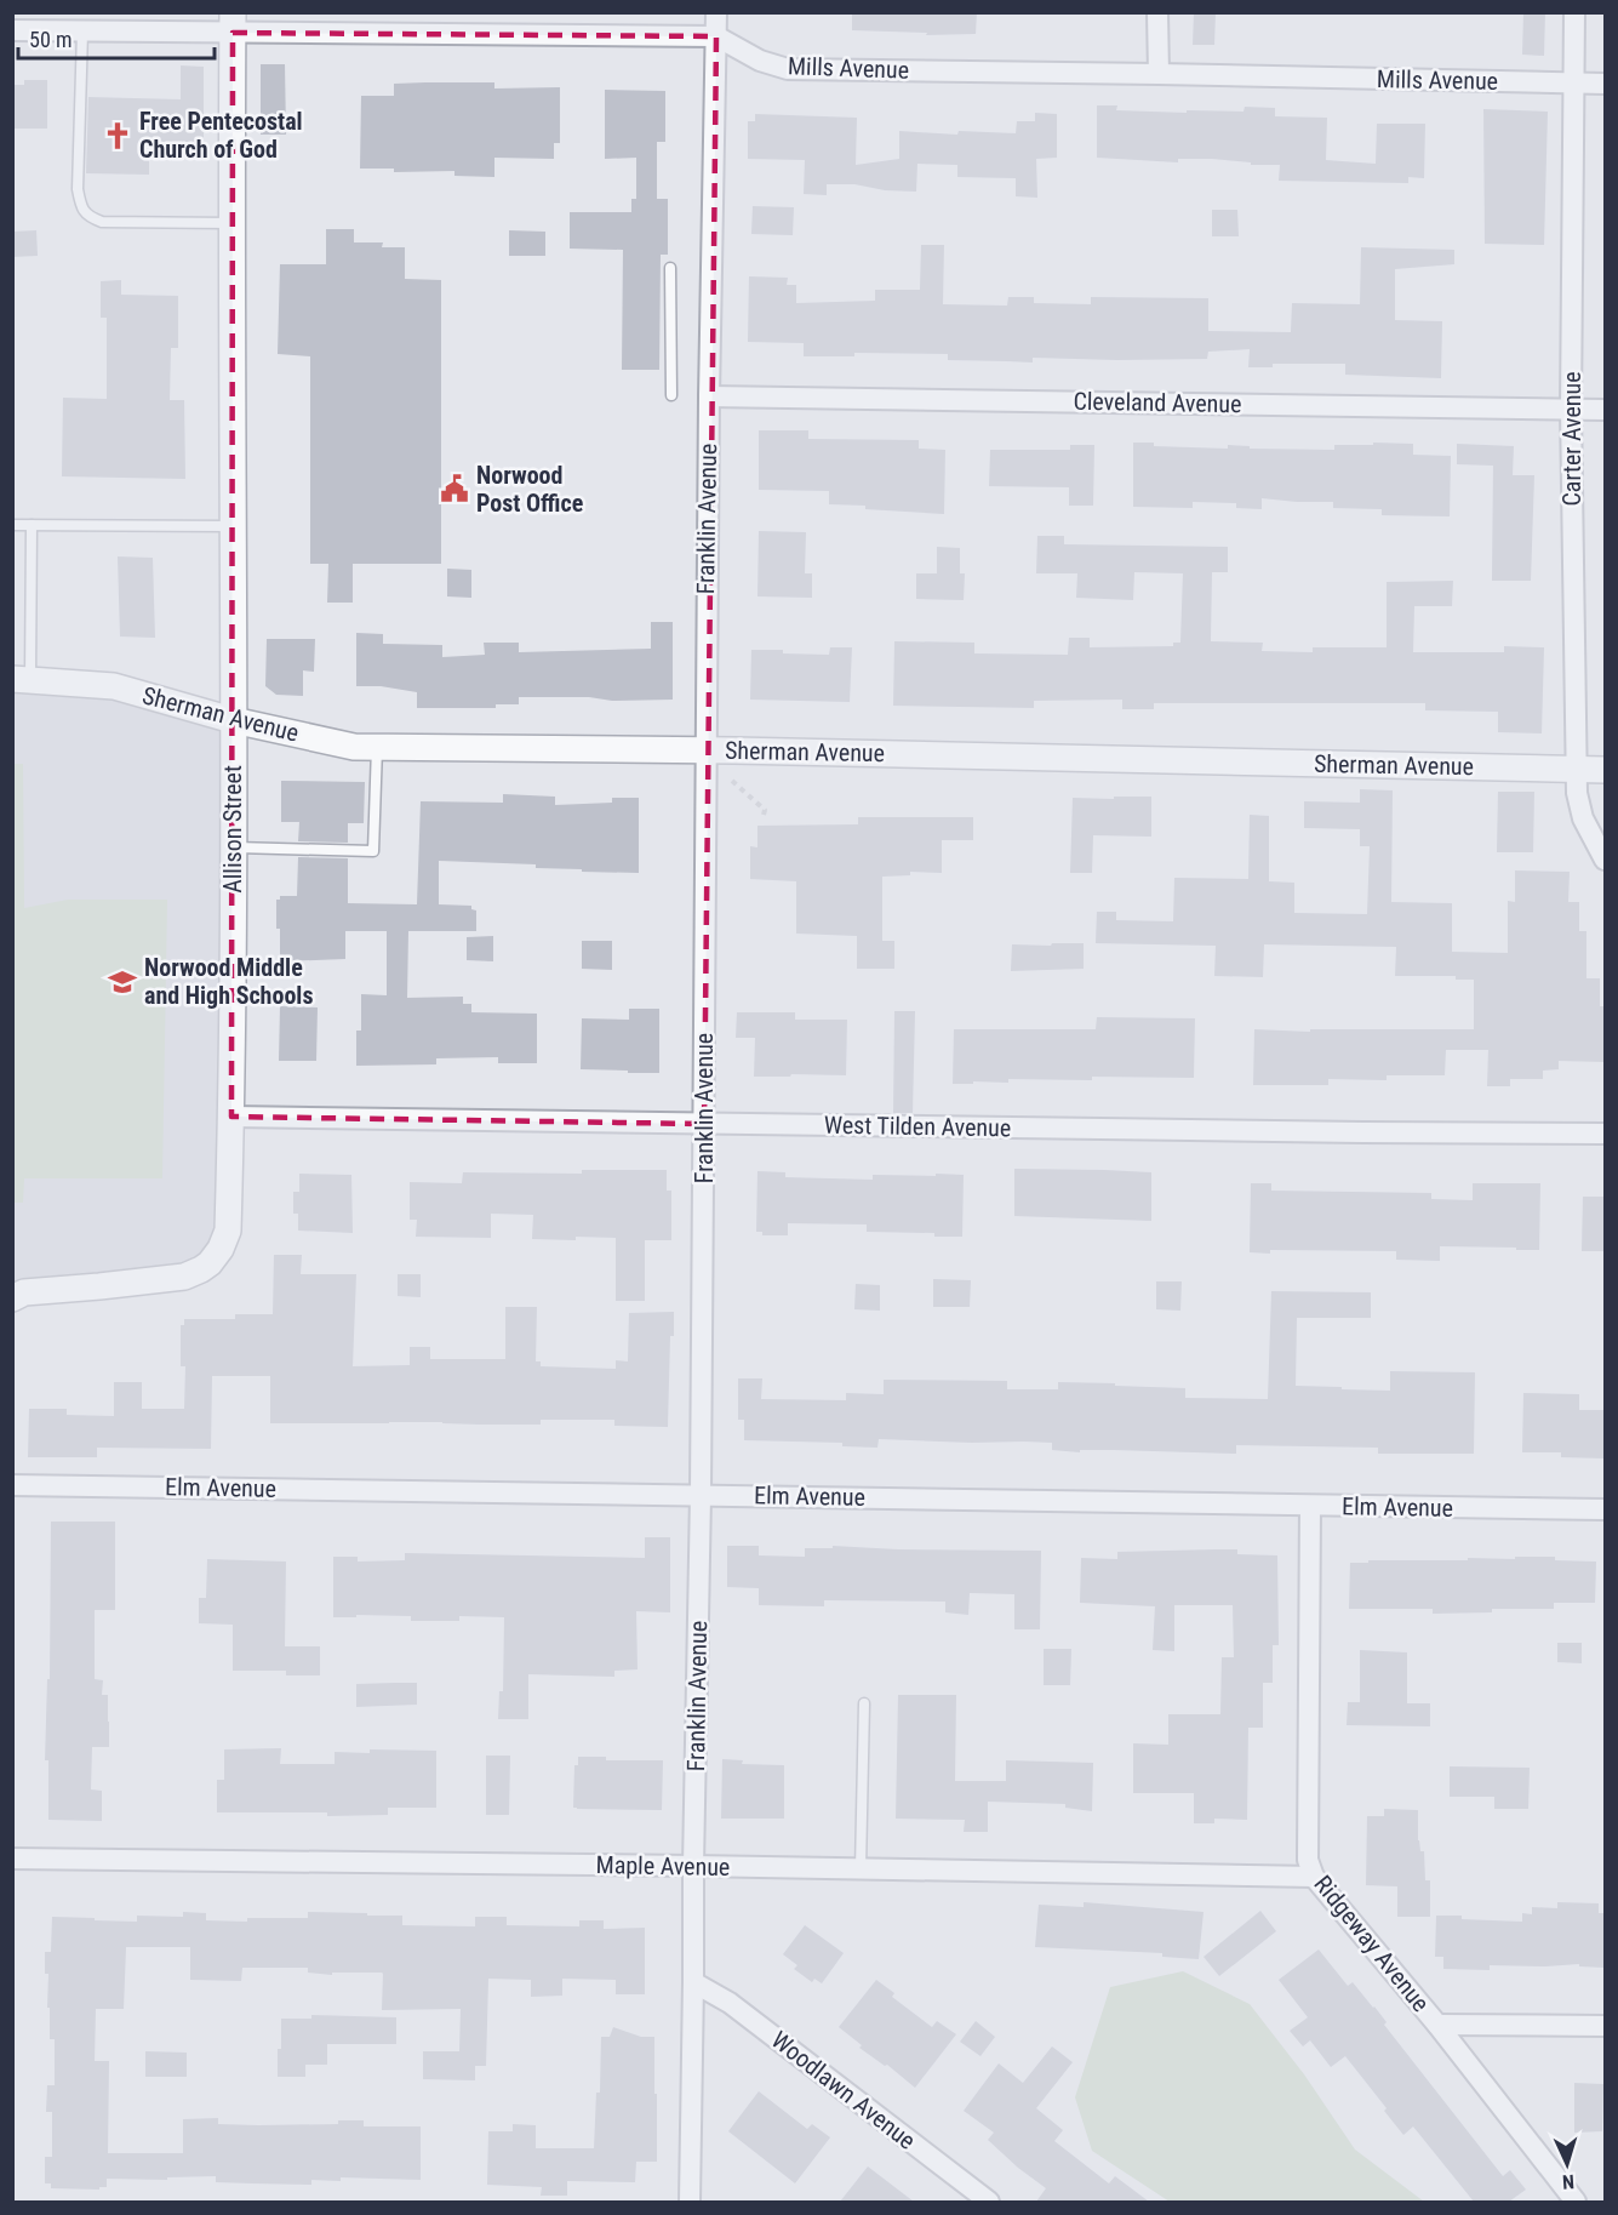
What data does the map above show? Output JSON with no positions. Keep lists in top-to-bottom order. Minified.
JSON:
{"streets":{"street":["Mills Avenue","Cleveland Avenue","Carter Avenue","Franklin Avenue","Sherman Avenue","Allison Street","West Tilden Avenue","Elm Avenue","Maple Avenue","Ridgeway Avenue","Woodlawn Avenue"]},"crossings":[["Mills Avenue","Carter Avenue"],["Mills Avenue","Franklin Avenue"],["Mills Avenue","Allison Street"],["Cleveland Avenue","Carter Avenue"],["Cleveland Avenue","Franklin Avenue"],["Carter Avenue","Sherman Avenue"],["Franklin Avenue","Sherman Avenue"],["Franklin Avenue","West Tilden Avenue"],["Franklin Avenue","Elm Avenue"],["Franklin Avenue","Maple Avenue"],["Franklin Avenue","Woodlawn Avenue"],["Sherman Avenue","Allison Street"],["Allison Street","West Tilden Avenue"],["Elm Avenue","Ridgeway Avenue"],["Maple Avenue","Ridgeway Avenue"]],"places":{"church":["Free Pentecostal Church of God"],"public building":["Norwood Post Office"],"school or university":["Norwood Middle and High Schools"]},"scale_bar":"50 m","north":"bottom"}
